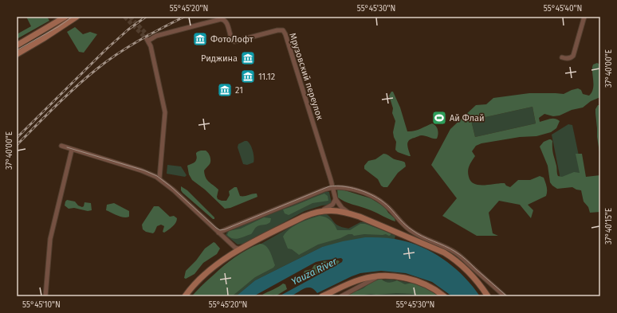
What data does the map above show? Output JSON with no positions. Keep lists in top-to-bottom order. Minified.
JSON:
{"streets":{"street":["Мрузовский переулок"]},"water":["Yauza River"],"places":{"museum":["ФотоЛофт","Риджина","11.12","21"],"sports":["Ай Флай"]},"coordinates":["55°45'20\"N","55°45'30\"N","55°45'40\"N","37°40'00\"E","37°40'15\"E","55°45'10\"N"]}
